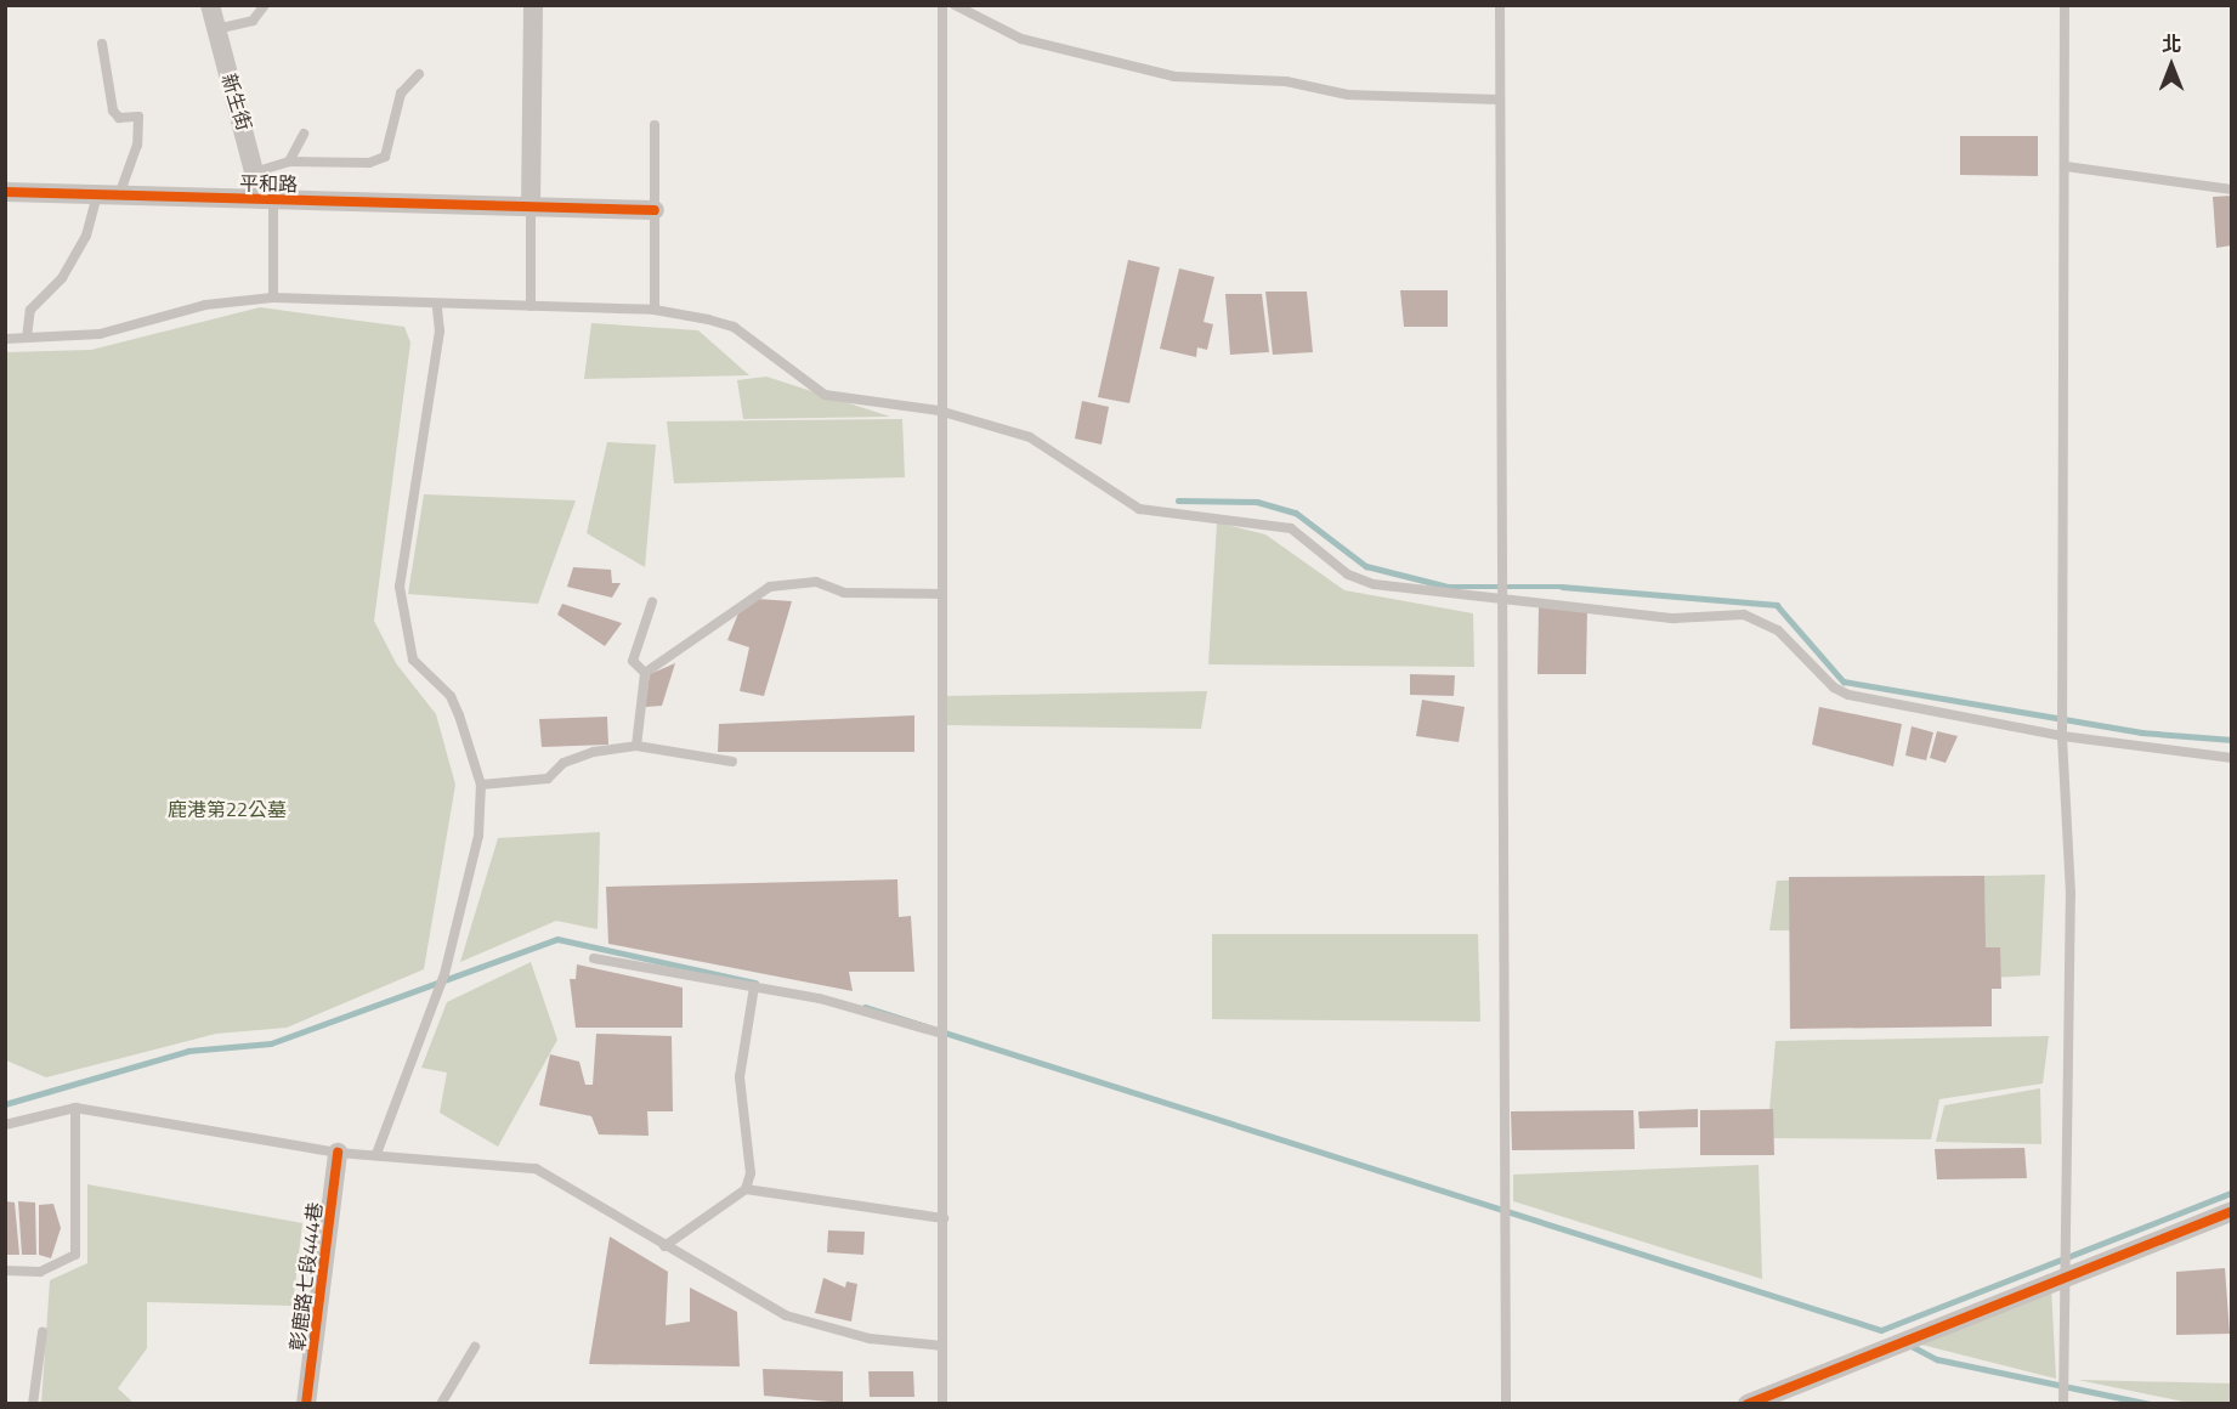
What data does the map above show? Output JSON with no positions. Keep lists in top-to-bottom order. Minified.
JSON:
{"streets":{"street":["新生街","平和路","彰鹿路七段444巷"]},"crossings":[["新生街","平和路"]],"parks":["鹿港第22公墓"],"north":"top"}
